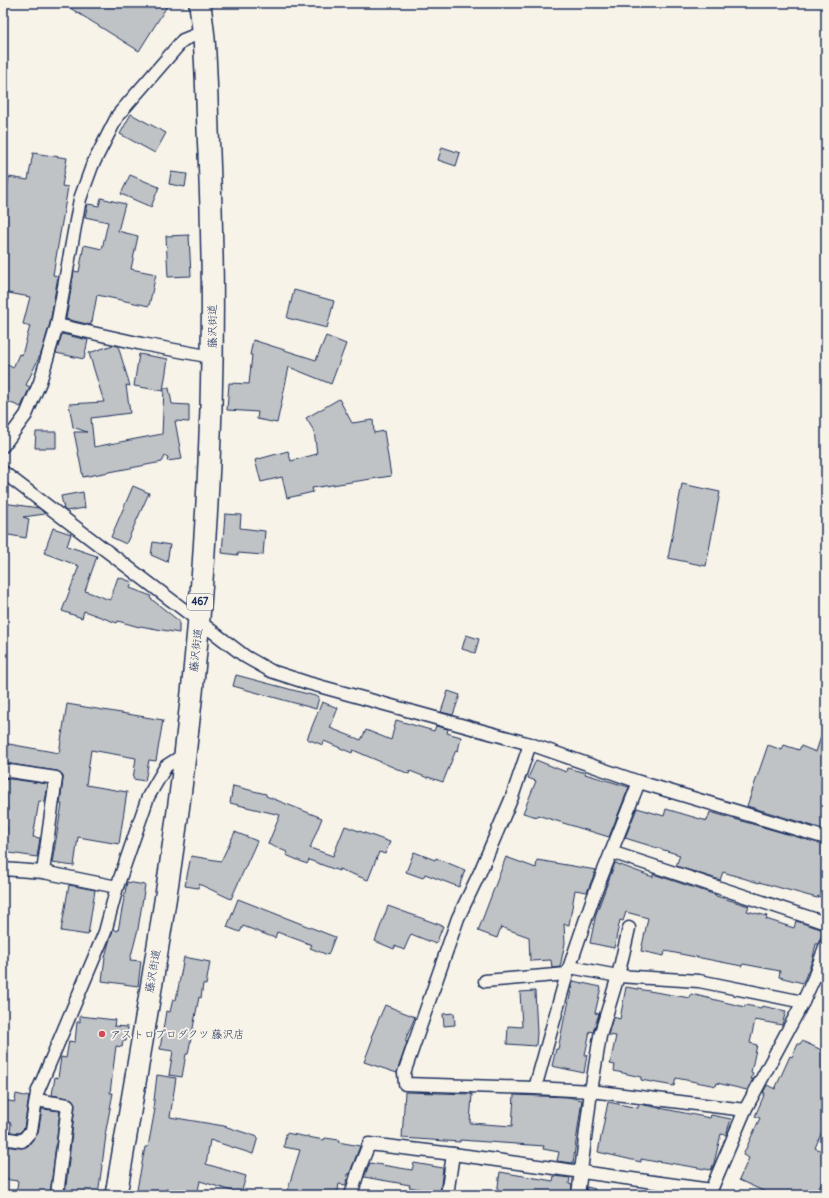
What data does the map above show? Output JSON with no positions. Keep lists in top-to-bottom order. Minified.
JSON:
{"streets":{"highway":["藤沢街道","467"]},"places":["アストロプロダクツ 藤沢店"]}
